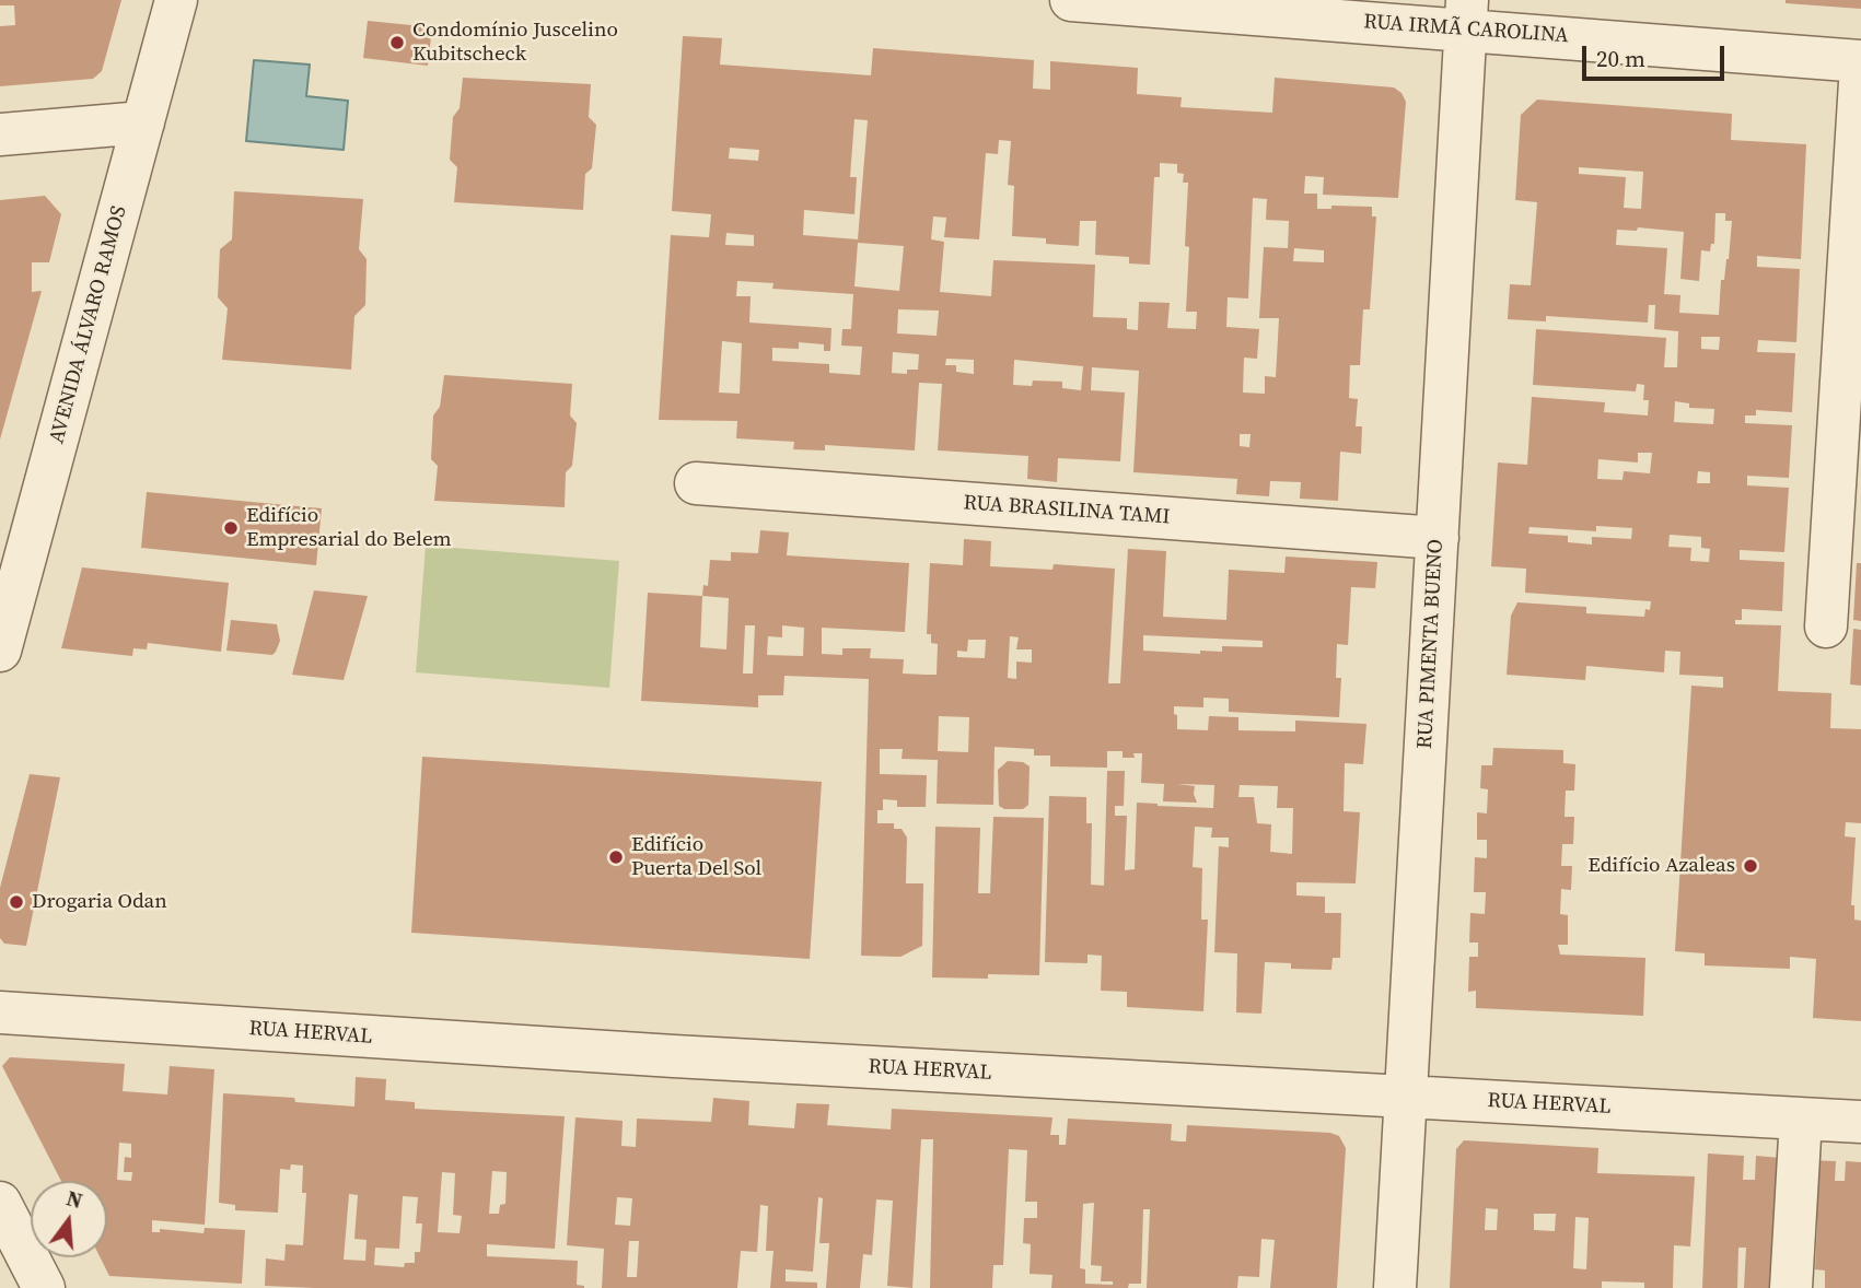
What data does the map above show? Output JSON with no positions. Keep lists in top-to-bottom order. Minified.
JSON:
{"streets":{"street":["RUA IRMÃ CAROLINA","AVENIDA ÁLVARO RAMOS","RUA BRASILINA TAMI","RUA PIMENTA BUENO","RUA HERVAL"]},"crossings":[["RUA IRMÃ CAROLINA","RUA PIMENTA BUENO"],["RUA BRASILINA TAMI","RUA PIMENTA BUENO"],["RUA PIMENTA BUENO","RUA HERVAL"]],"places":["Condomínio Juscelino Kubitscheck","Edifício Empresarial do Belem","Edifício Puerta Del Sol","Edifício Azaleas","Drogaria Odan"],"scale_bar":"20 m","north":"top"}
